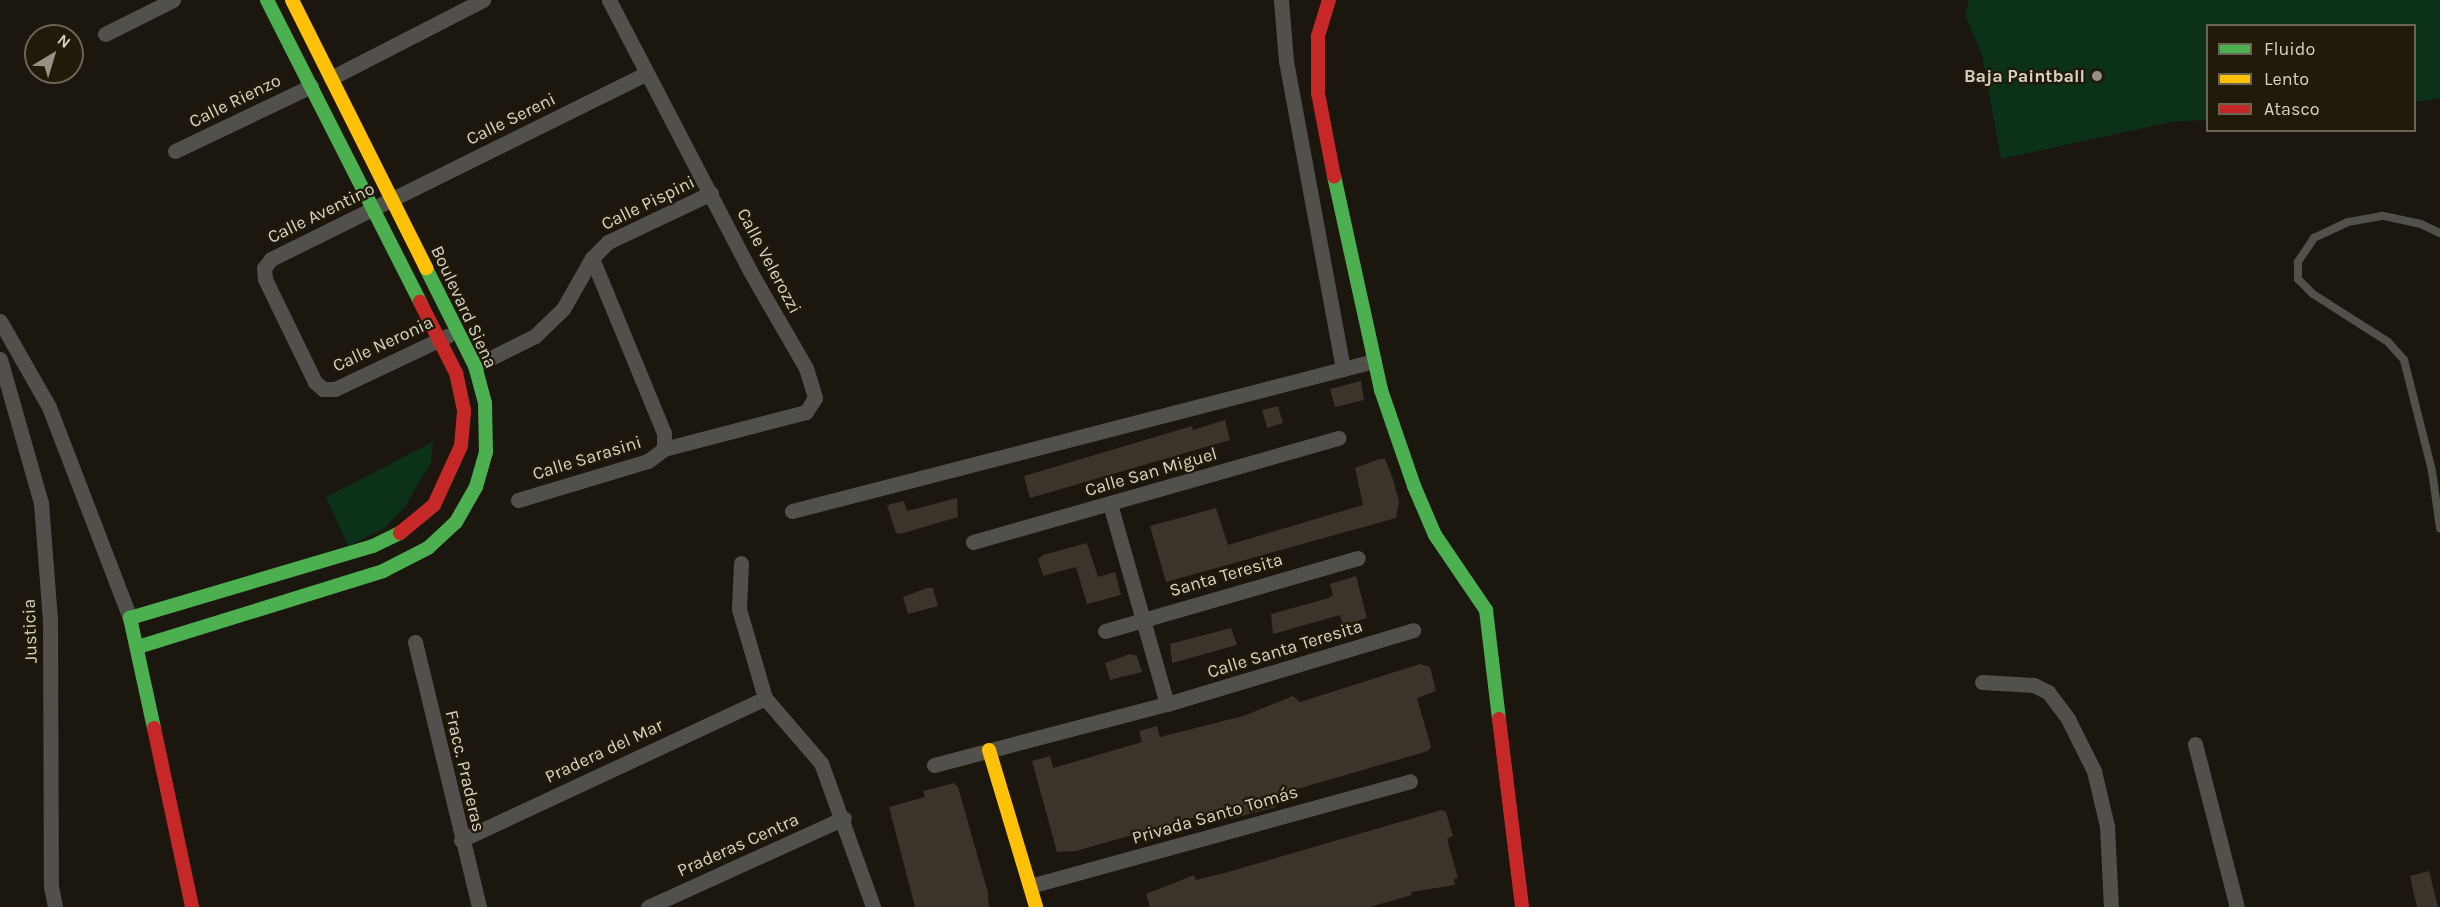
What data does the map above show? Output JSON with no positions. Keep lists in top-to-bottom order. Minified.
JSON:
{"streets":{"street":["Calle Rienzo","Calle Sereni","Calle Pispini","Calle Aventino","Calle Velerozzi","Boulevard Siena","Calle Neronia","Calle Sarasini","Calle San Miguel","Santa Teresita","Justicia","Calle Santa Teresita","Pradera del Mar","Fracc. Praderas","Privada Santo Tomás","Praderas Centra"]},"crossings":[["Calle Rienzo","Boulevard Siena"],["Calle Sereni","Calle Aventino"],["Calle Sereni","Calle Velerozzi"],["Calle Sereni","Boulevard Siena"],["Calle Pispini","Calle Velerozzi"],["Calle Pispini","Boulevard Siena"],["Calle Aventino","Boulevard Siena"],["Calle Aventino","Calle Neronia"],["Calle Velerozzi","Calle Sarasini"],["Boulevard Siena","Calle Neronia"],["Pradera del Mar","Fracc. Praderas"]],"places":["Baja Paintball"],"legend":["Fluido","Lento","Atasco"],"north":"top right"}
